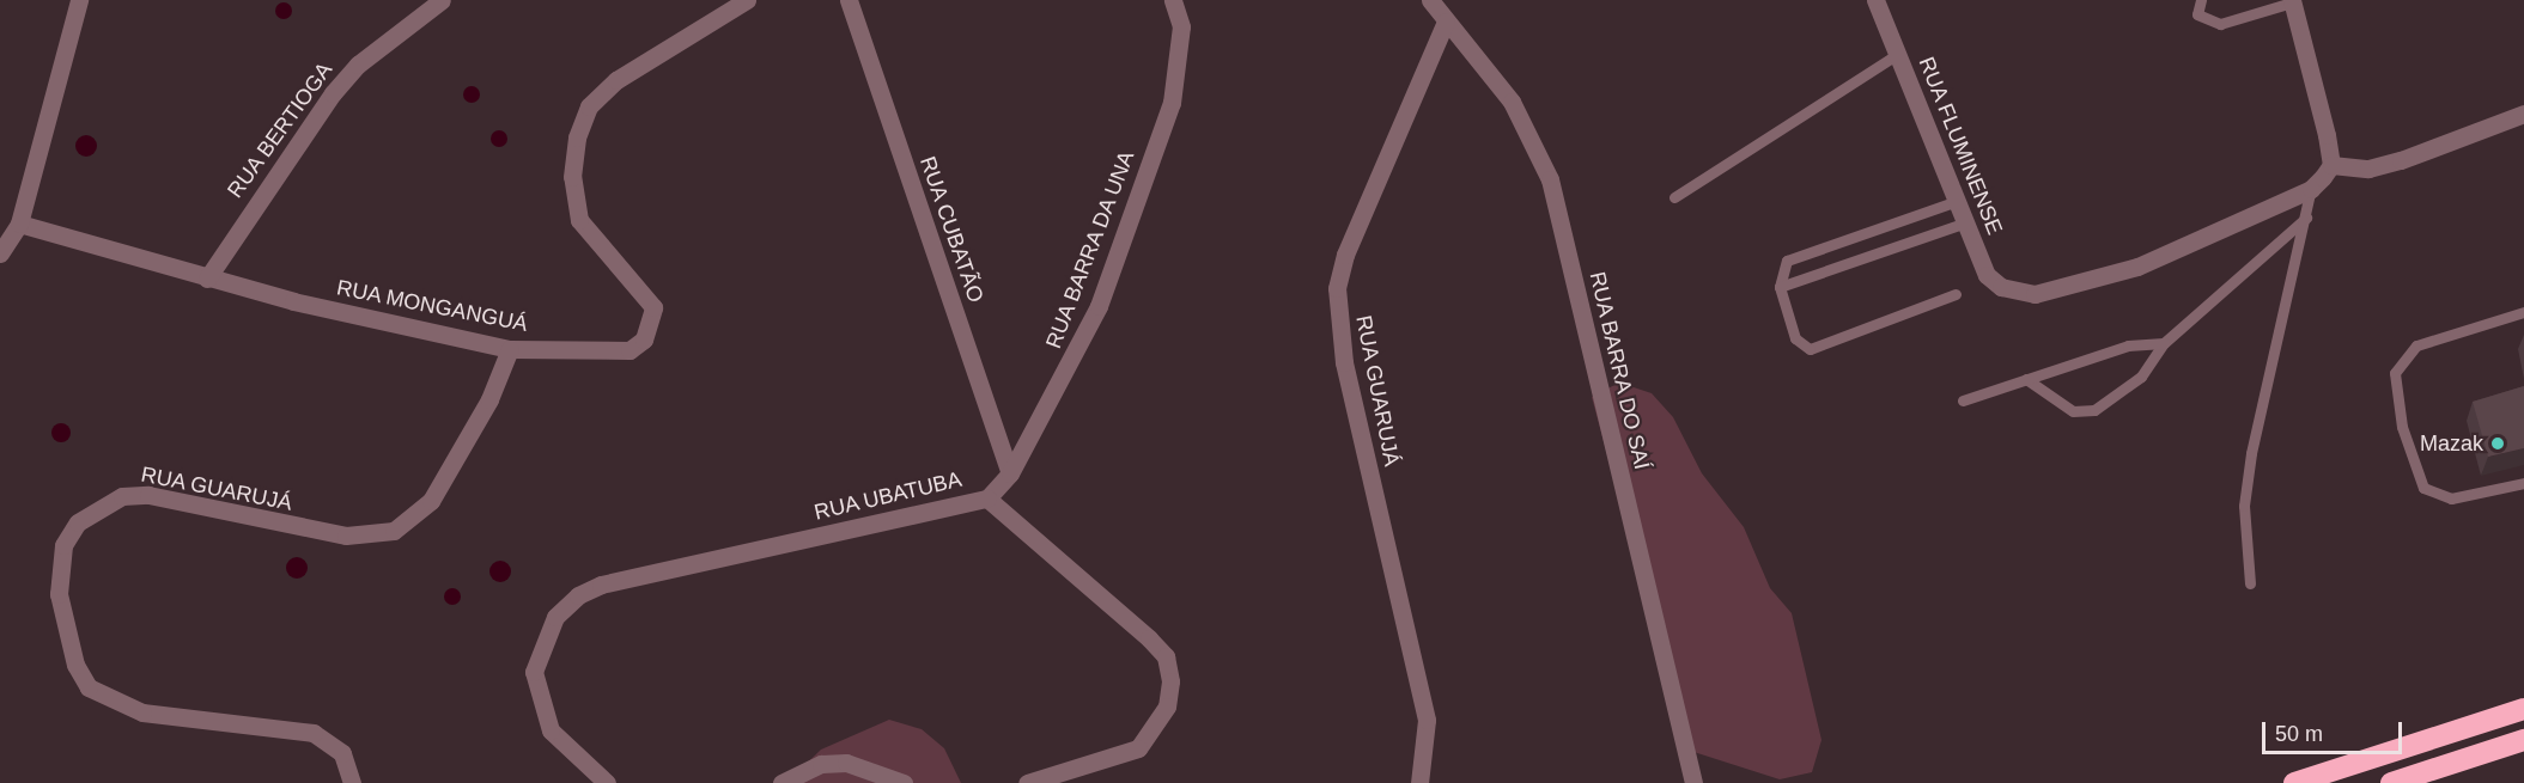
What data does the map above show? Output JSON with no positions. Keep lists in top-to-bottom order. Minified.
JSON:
{"streets":{"street":["RUA BERTIOGA","RUA FLUMINENSE","RUA CUBATÃO","RUA BARRA DA UNA","RUA MONGANGUÁ","RUA BARRA DO SAÍ","RUA GUARUJÁ","RUA UBATUBA"]},"crossings":[["RUA BERTIOGA","RUA MONGANGUÁ"],["RUA CUBATÃO","RUA BARRA DA UNA"],["RUA BARRA DA UNA","RUA UBATUBA"],["RUA MONGANGUÁ","RUA GUARUJÁ"],["RUA BARRA DO SAÍ","RUA GUARUJÁ"]],"places":["Mazak"],"scale_bar":"50 m"}
